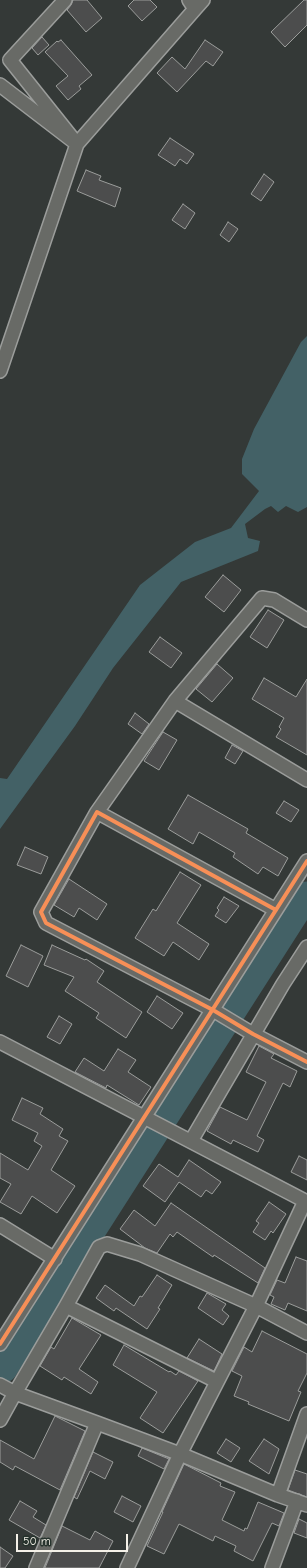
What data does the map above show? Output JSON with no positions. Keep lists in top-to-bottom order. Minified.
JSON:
{"scale_bar":"50 m"}
